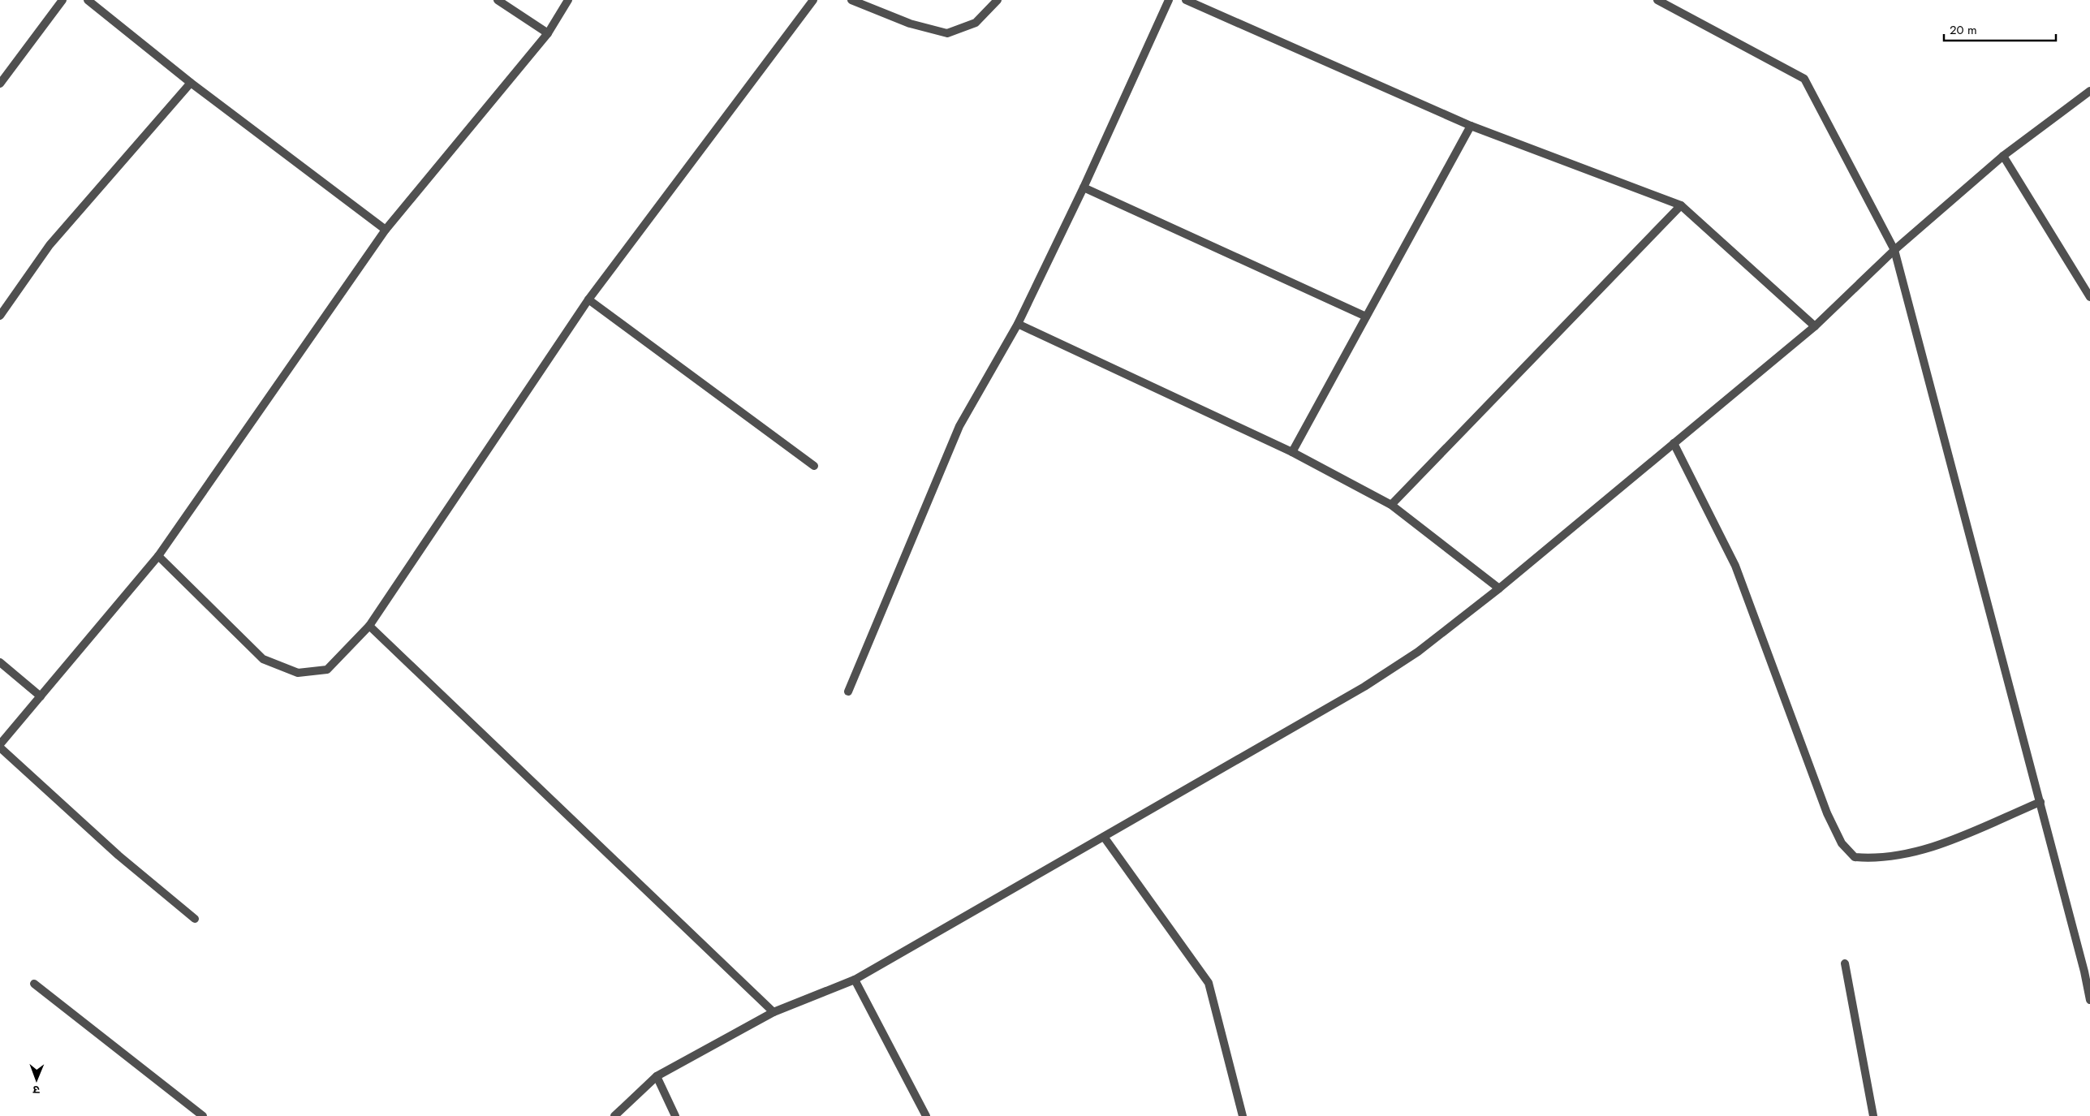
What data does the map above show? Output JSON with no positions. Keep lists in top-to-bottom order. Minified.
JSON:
{"scale_bar":"20 m","north":"bottom"}
